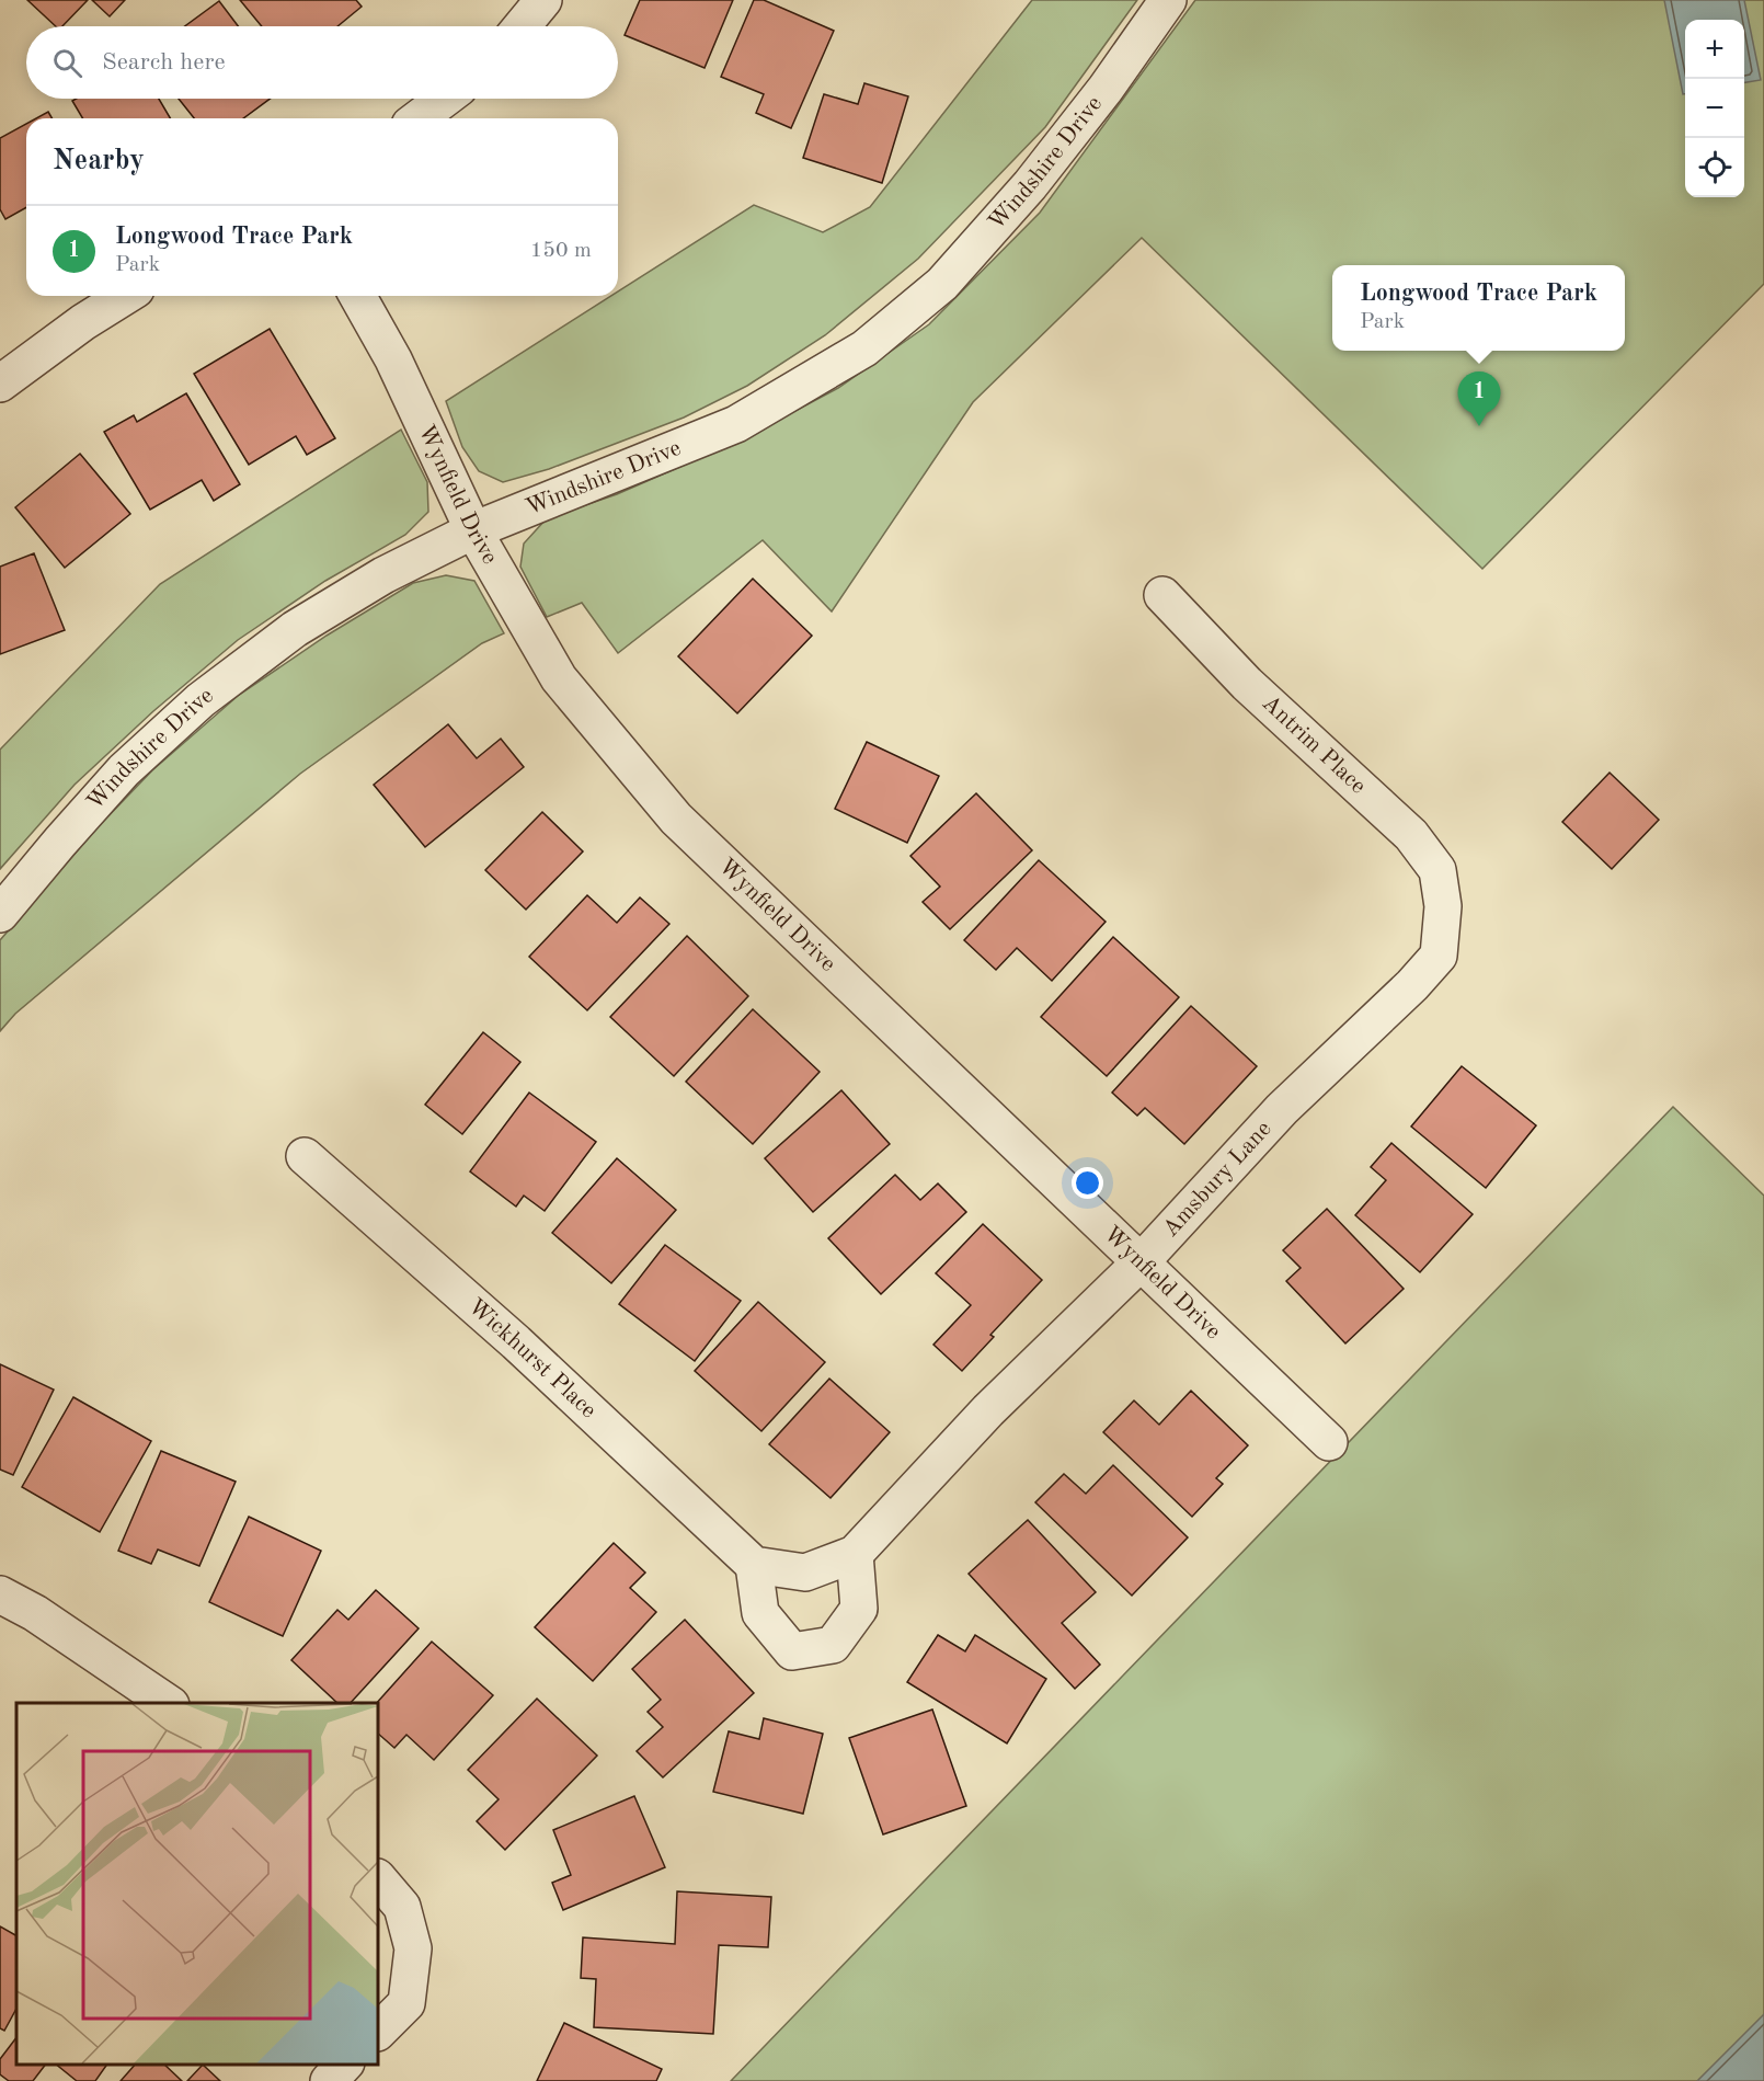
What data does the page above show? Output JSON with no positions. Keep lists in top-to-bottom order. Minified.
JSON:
{"streets":{"street":["Windshire Drive","Wynfield Drive","Antrim Place","Amsbury Lane","Wickhurst Place"]},"crossings":[["Windshire Drive","Wynfield Drive"],["Wynfield Drive","Amsbury Lane"],["Antrim Place","Amsbury Lane"],["Amsbury Lane","Wickhurst Place"]],"page":{"map_buttons":["+","−"],"search":"Search here","heading":"Nearby","list":[{"mark":"1","name":"Longwood Trace Park","note":"Park","value":"150 m"}],"popup":["Longwood Trace Park","Park"],"pins":"1"}}
